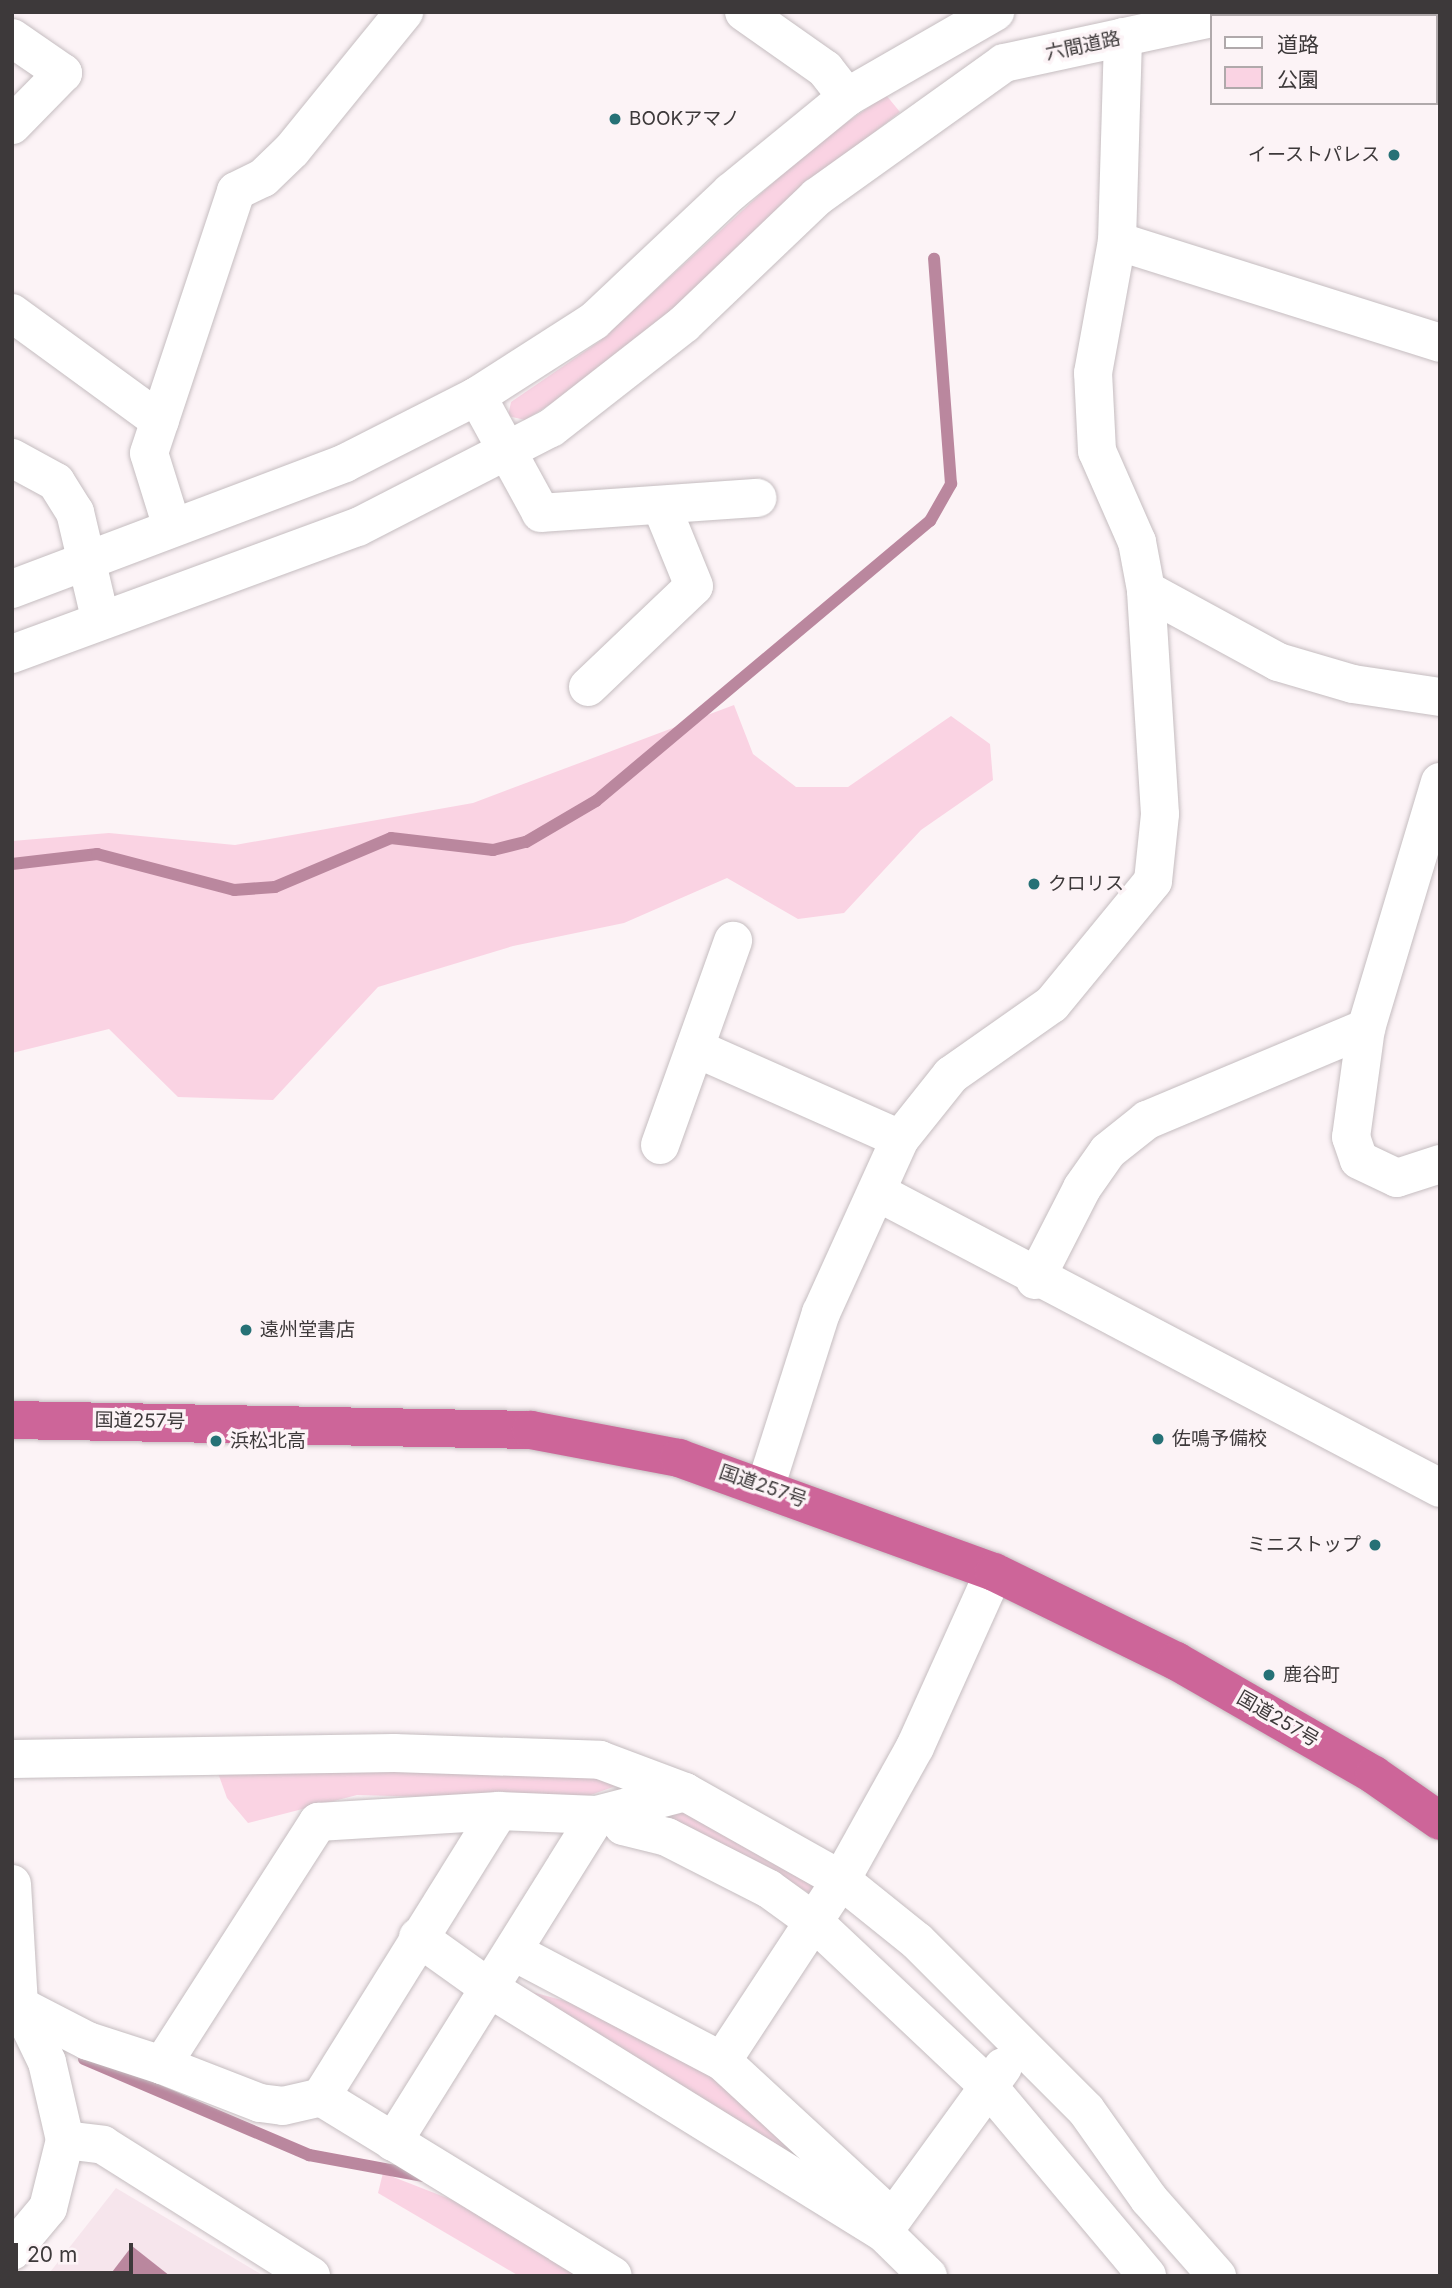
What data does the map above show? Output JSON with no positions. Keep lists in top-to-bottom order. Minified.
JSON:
{"streets":{"highway":["国道257号"],"street":["六間道路"]},"places":["BOOKアマノ","イーストパレス","クロリス","遠州堂書店","佐鳴予備校","浜松北高","ミニストップ","鹿谷町"],"legend":["道路","公園"],"scale_bar":"20 m"}
